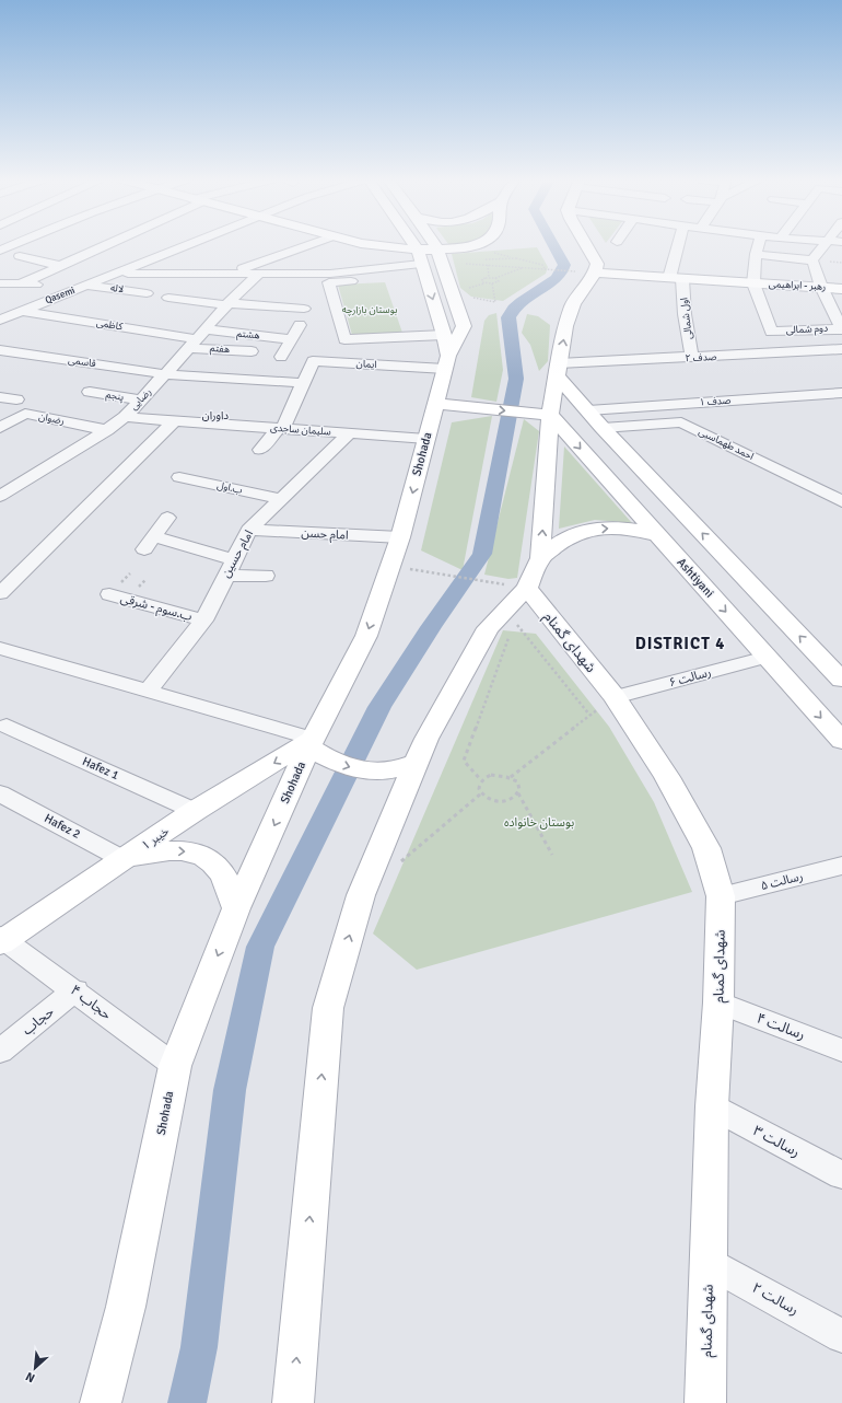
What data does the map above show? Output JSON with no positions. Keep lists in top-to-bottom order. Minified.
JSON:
{"streets":{"main road":["رهبر - ابراهیمی","Shohada","Ashtiyani","شهدای گمنام","خیبر ۱"],"street":["لاله","Qasemi","اول شمالی","کاظمی","دوم شمالی","هشتم","هفتم","صدف ۲","قاسمی","ایمان","پنجم","رضایی","صدف ۱","رضوان","سلیمان ساجدی","احمد طهماسبی","ب.اول","امام حسن","امام حسین","ب.سوم - شرقی","رسالت ۶","Hafez 1","Hafez 2","رسالت ۵","حجاب ۴","حجاب","رسالت ۴","رسالت ۳","رسالت ۲"]},"crossings":[["رهبر - ابراهیمی","اول شمالی"],["رهبر - ابراهیمی","دوم شمالی"],["لاله","Qasemi"],["Qasemi","کاظمی"],["اول شمالی","صدف ۲"],["کاظمی","هشتم"],["کاظمی","هفتم"],["کاظمی","رضایی"],["هشتم","هفتم"],["هشتم","رضایی"],["هفتم","رضایی"],["قاسمی","رضایی"],["ایمان","سلیمان ساجدی"],["ایمان","Shohada"],["پنجم","رضایی"],["رضایی","رضوان"],["رضایی","سلیمان ساجدی"],["سلیمان ساجدی","Shohada"],["سلیمان ساجدی","امام حسین"],["Shohada","امام حسن"],["Shohada","خیبر ۱"],["Shohada","حجاب ۴"],["ب.اول","امام حسین"],["امام حسن","امام حسین"],["امام حسین","ب.سوم - شرقی"],["Ashtiyani","رسالت ۶"],["شهدای گمنام","رسالت ۶"],["شهدای گمنام","رسالت ۵"],["شهدای گمنام","رسالت ۴"],["شهدای گمنام","رسالت ۳"],["شهدای گمنام","رسالت ۲"],["Hafez 1","خیبر ۱"],["Hafez 2","خیبر ۱"],["خیبر ۱","حجاب ۴"],["حجاب ۴","حجاب"]],"one_way":["خیبر ۱"],"districts":["داوران","DISTRICT 4"],"parks":["بوستان بازارچه","بوستان خانواده"],"north":"bottom left"}
